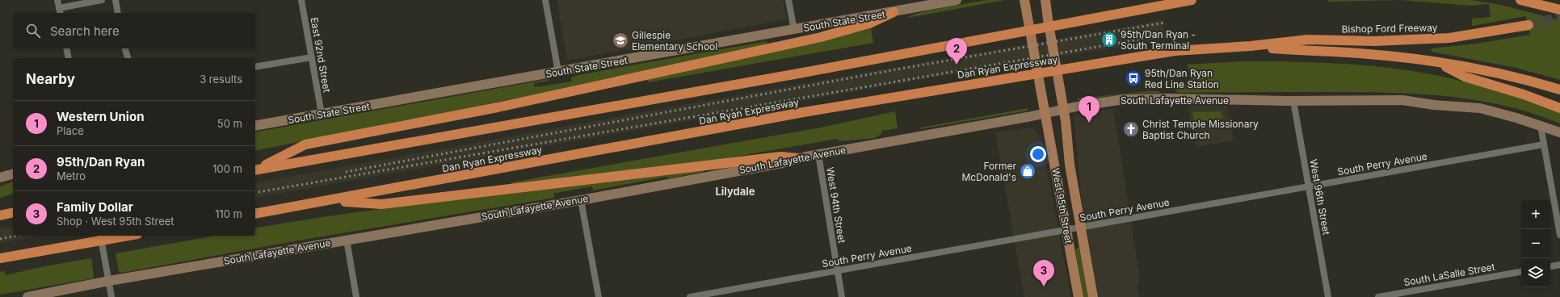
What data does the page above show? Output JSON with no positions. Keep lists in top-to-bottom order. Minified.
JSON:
{"streets":{"highway":["Bishop Ford Freeway","Dan Ryan Expressway"],"main road":["South State Street","South Lafayette Avenue","West 95th Street"],"street":["East 92nd Street","South Perry Avenue","West 96th Street","West 94th Street","South LaSalle Street"]},"crossings":[["South State Street","East 92nd Street"],["Bishop Ford Freeway","Dan Ryan Expressway"],["South Lafayette Avenue","West 96th Street"],["South Lafayette Avenue","West 94th Street"],["South Lafayette Avenue","West 95th Street"],["South Perry Avenue","West 96th Street"],["South Perry Avenue","West 94th Street"],["South Perry Avenue","West 95th Street"]],"districts":["Lilydale"],"places":{"building":["95th/Dan Ryan - South Terminal"],"school or university":["Gillespie Elementary School"],"bus stop":["95th/Dan Ryan Red Line Station"],"church":["Christ Temple Missionary Baptist Church"],"shop":["Former McDonald's"]},"page":{"search":"Search here","pins":["2","1","3"],"heading":["Nearby","3 results"],"list":[{"mark":"1","name":"Western Union","note":"Place","value":"50 m"},{"mark":"2","name":"95th/Dan Ryan","note":"Metro","value":"100 m"},{"mark":"3","name":"Family Dollar","note":"Shop · West 95th Street","value":"110 m"}],"map_buttons":["+","−"]}}
